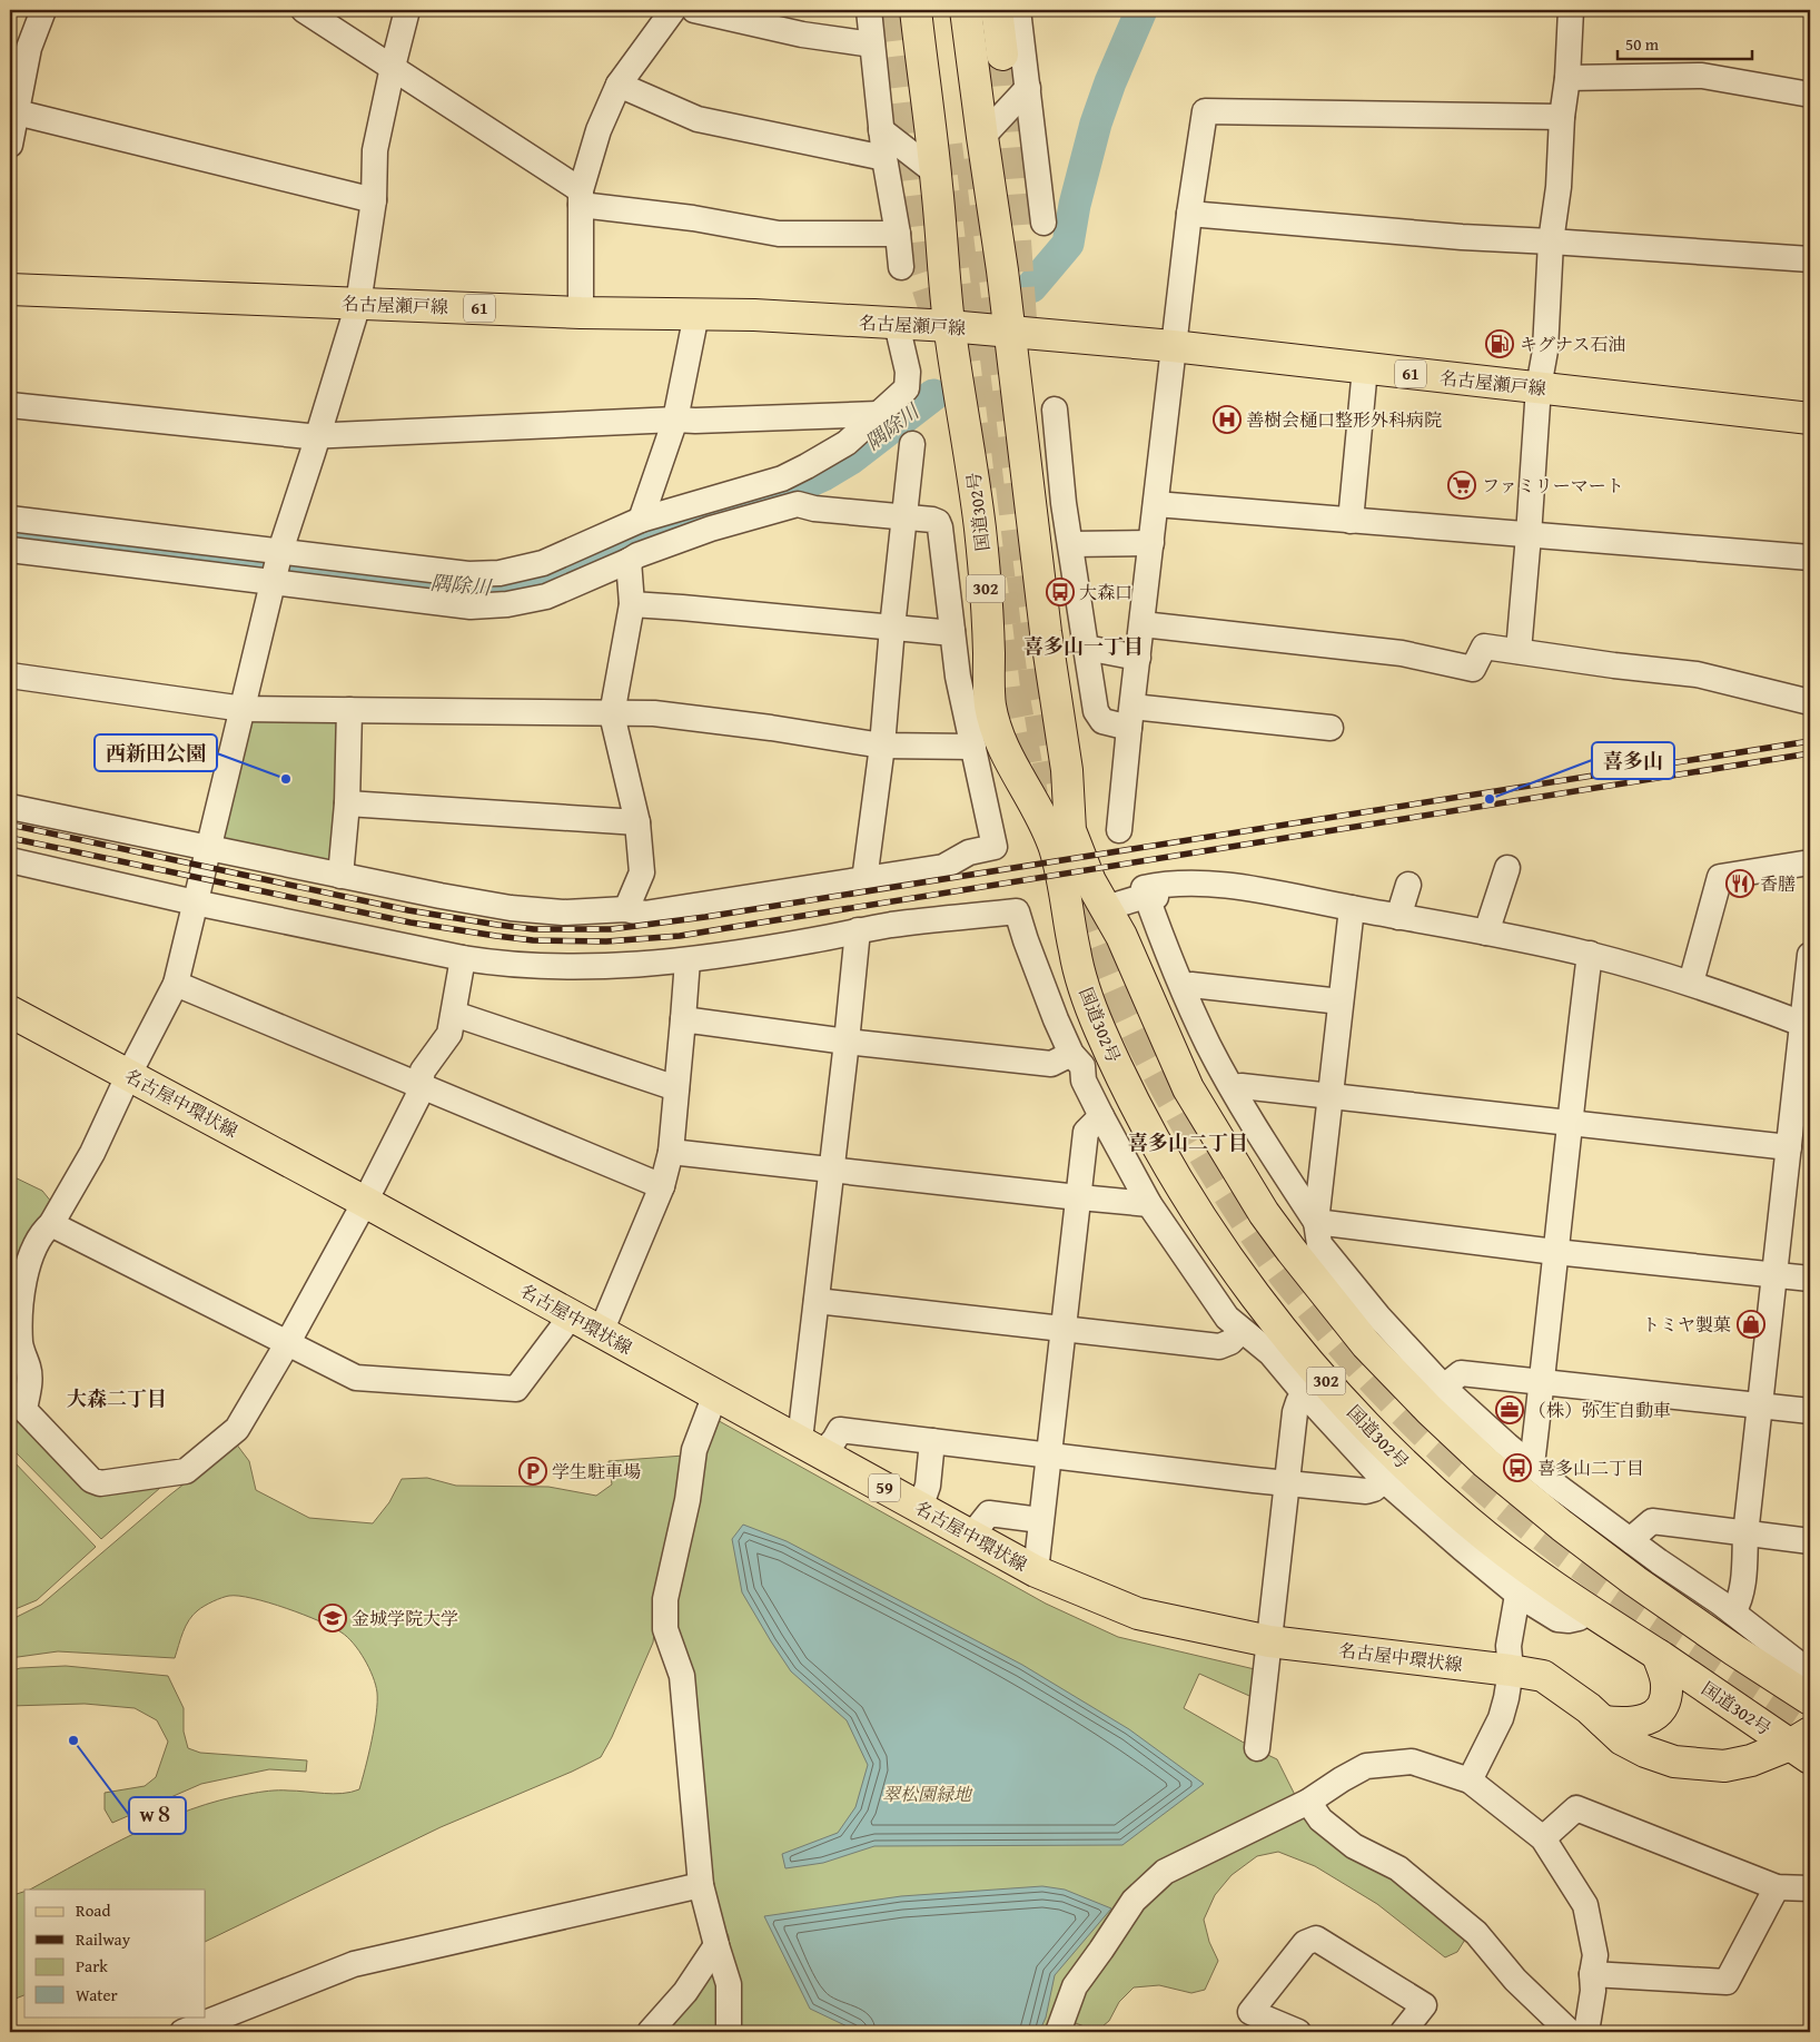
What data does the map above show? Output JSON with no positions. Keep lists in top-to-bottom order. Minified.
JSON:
{"streets":{"main road":["名古屋瀬戸線","61","国道302号","302","名古屋中環状線","59"]},"crossings":[["名古屋瀬戸線","国道302号"],["国道302号","名古屋中環状線"]],"districts":["喜多山一丁目","喜多山二丁目","大森二丁目"],"water":["隅除川"],"parks":["翠松園緑地"],"places":{"fuel station":["キグナス石油"],"hospital":["善樹会樋口整形外科病院"],"supermarket":["ファミリーマート"],"bus stop":["大森口","喜多山二丁目"],"other":["西新田公園","喜多山","w８"],"restaurant":["香膳"],"shop":["トミヤ製菓"],"office":["（株）弥生自動車"],"parking":["学生駐車場"],"school or university":["金城学院大学"]},"legend":["Road","Railway","Park","Water"],"scale_bar":"50 m"}
